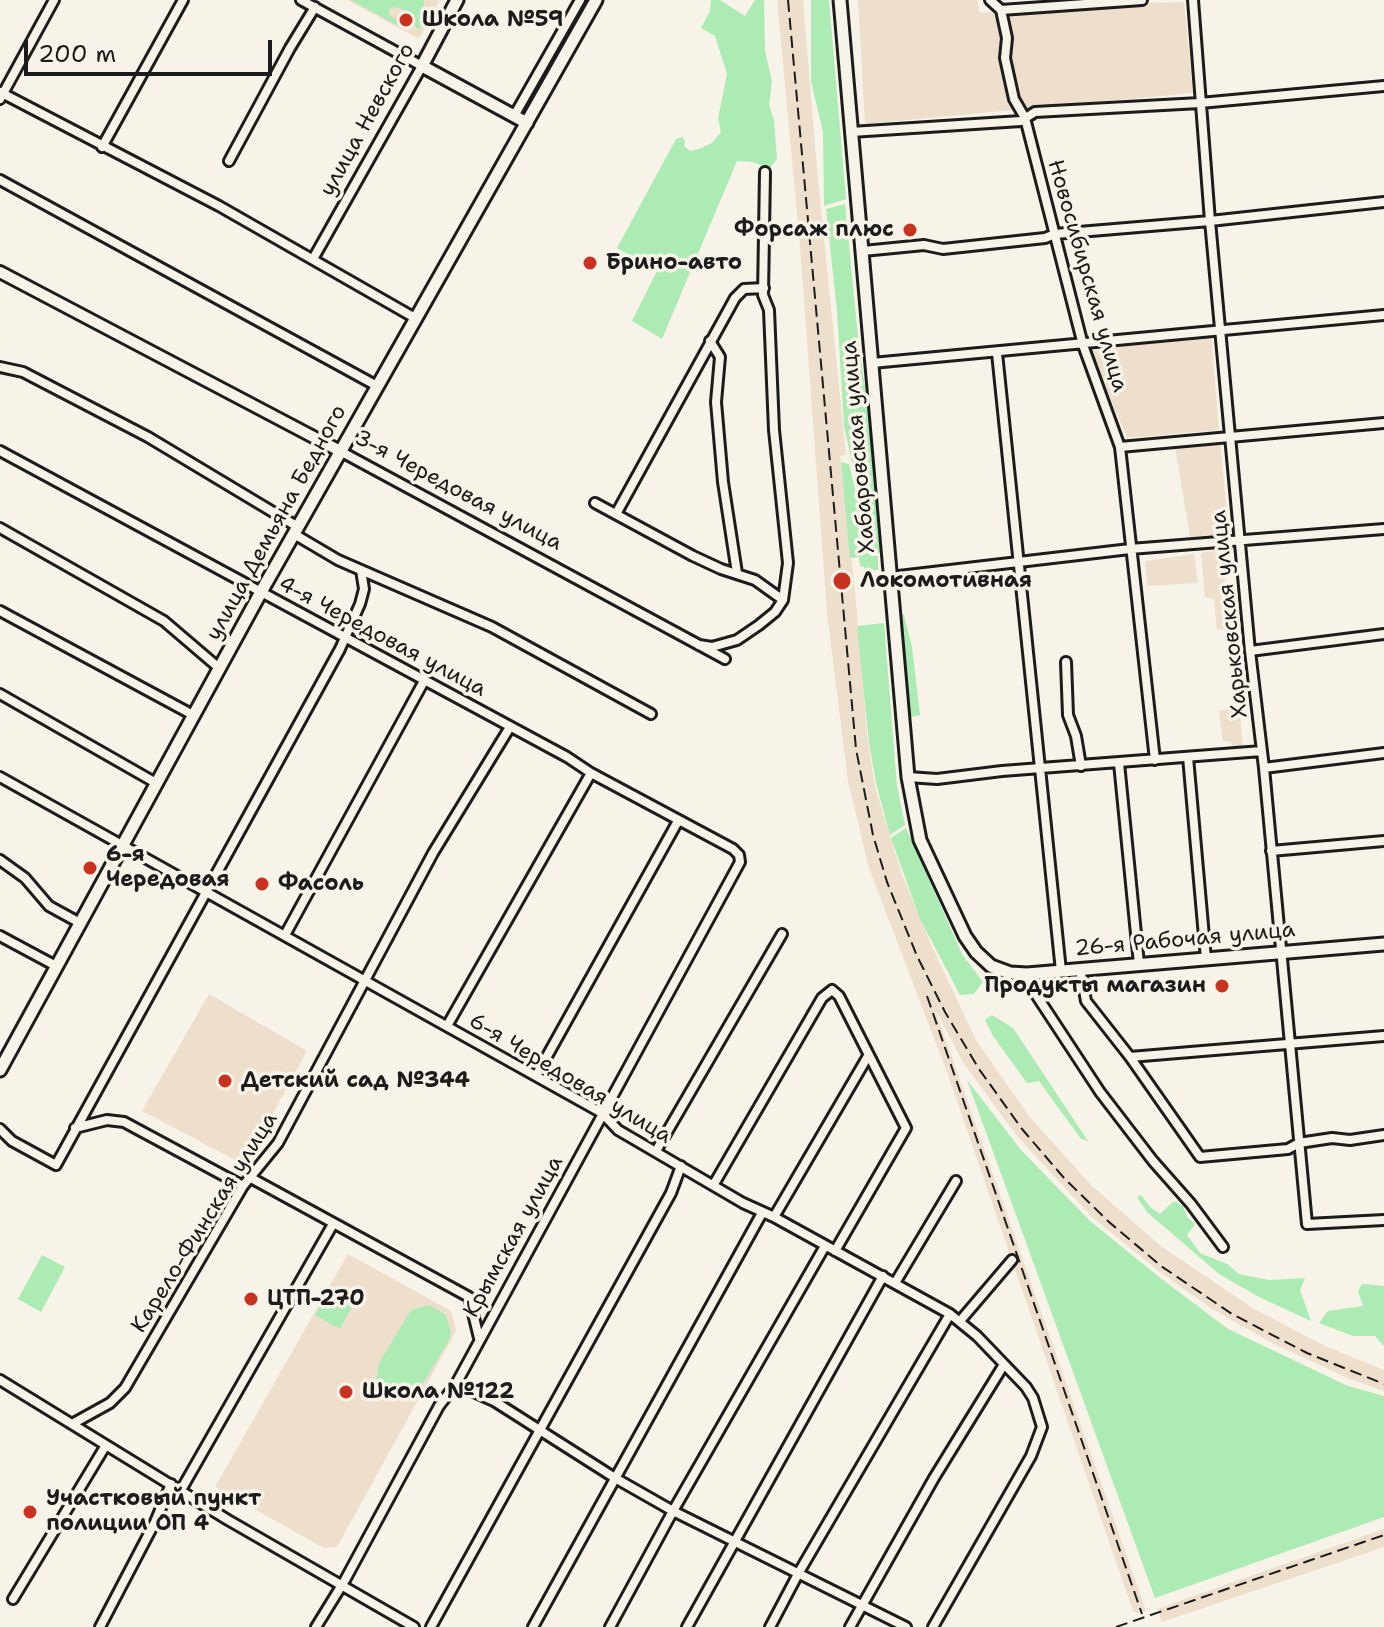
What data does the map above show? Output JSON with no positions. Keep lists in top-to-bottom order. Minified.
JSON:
{"streets":{"main road":["улица Невского","Хабаровская улица","улица Демьяна Бедного","26-я Рабочая улица"],"street":["Новосибирская улица","3-я Чередовая улица","Харьковская улица","4-я Чередовая улица","6-я Чередовая улица","Карело-Финская улица","Крымская улица"]},"crossings":[["Хабаровская улица","26-я Рабочая улица"],["3-я Чередовая улица","улица Демьяна Бедного"],["улица Демьяна Бедного","4-я Чередовая улица"],["улица Демьяна Бедного","6-я Чередовая улица"],["Харьковская улица","26-я Рабочая улица"],["4-я Чередовая улица","Карело-Финская улица"],["4-я Чередовая улица","Крымская улица"],["6-я Чередовая улица","Карело-Финская улица"],["6-я Чередовая улица","Крымская улица"]],"places":["Школа №59","Форсаж плюс","Брино-авто","Локомотивная","6-я Чередовая","Фасоль","Продукты магазин","Детский сад №344","ЦТП-270","Школа №122","Участковый пункт полиции ОП 4"],"scale_bar":"200 m"}
